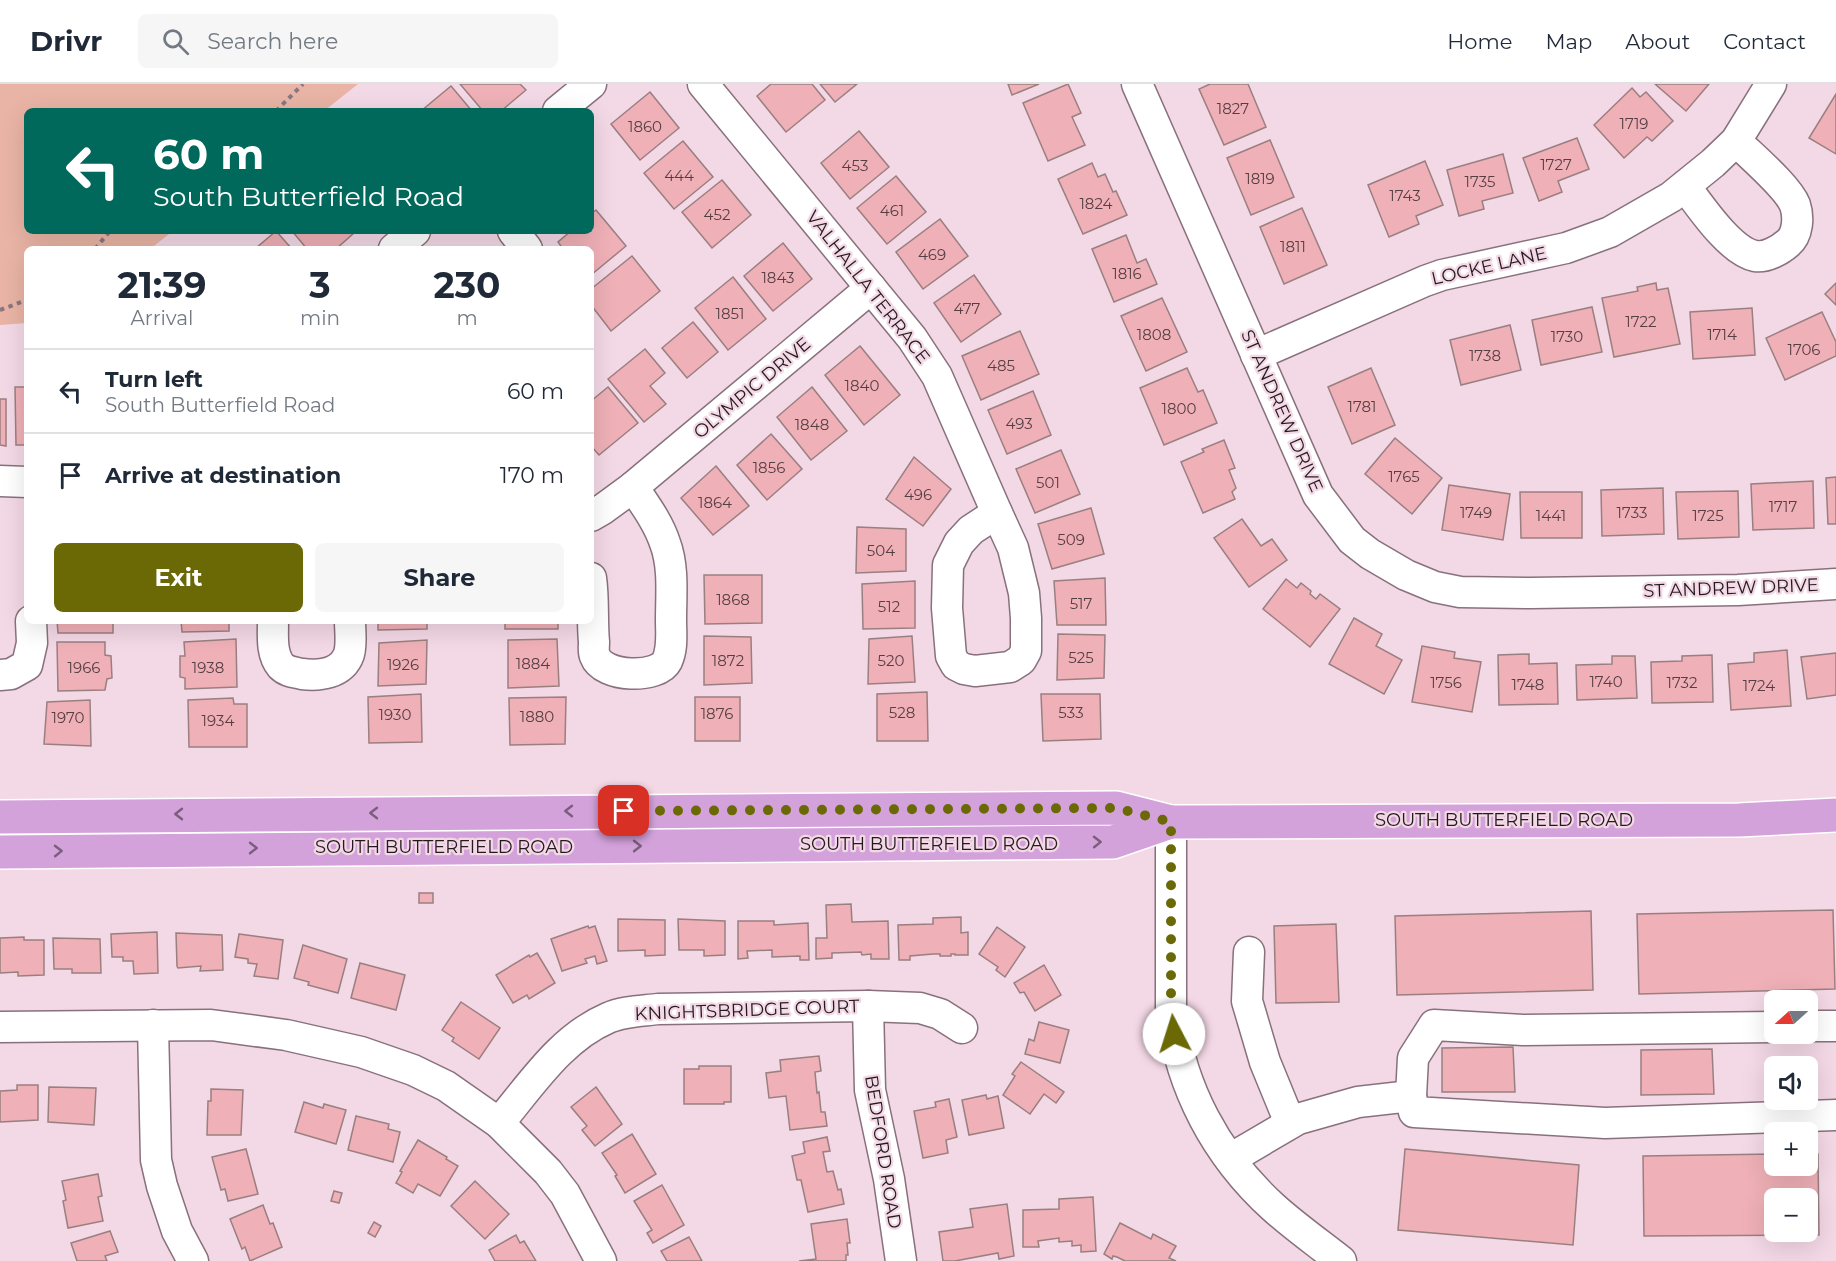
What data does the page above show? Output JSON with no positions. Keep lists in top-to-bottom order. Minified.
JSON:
{"streets":{"main road":["SOUTH BUTTERFIELD ROAD"],"street":["LOCKE LANE","VALHALLA TERRACE","OLYMPIC DRIVE","ST ANDREW DRIVE","KNIGHTSBRIDGE COURT","BEDFORD ROAD"]},"crossings":[["LOCKE LANE","ST ANDREW DRIVE"],["VALHALLA TERRACE","OLYMPIC DRIVE"],["KNIGHTSBRIDGE COURT","BEDFORD ROAD"]],"house_numbers":["1827","1719","1860","1727","453","444","1819","1735","1743","1824","461","452","1811","469","1816","1843","477","1851","1722","1808","1714","1730","1706","1738","485","1840","1781","1800","493","1848","1856","1765","501","496","1864","1717","1749","1733","1441","1725","509","504","1868","517","512","525","1872","520","1884","1926","1966","1938","1740","1756","1732","1748","1724","528","533","1876","1930","1880","1970","1934"],"north":"left","page":{"header":"Drivr","search":"Search here","nav":["Home","Map","About","Contact"],"turn":["60 m","South Butterfield Road"],"eta":["21:39","Arrival","3","min","230","m"],"list":[{"name":"Turn left","note":"South Butterfield Road","value":"60 m"},{"name":"Arrive at destination","value":"170 m"}],"buttons":["Exit","Share"],"map_buttons":["+","−"]}}
